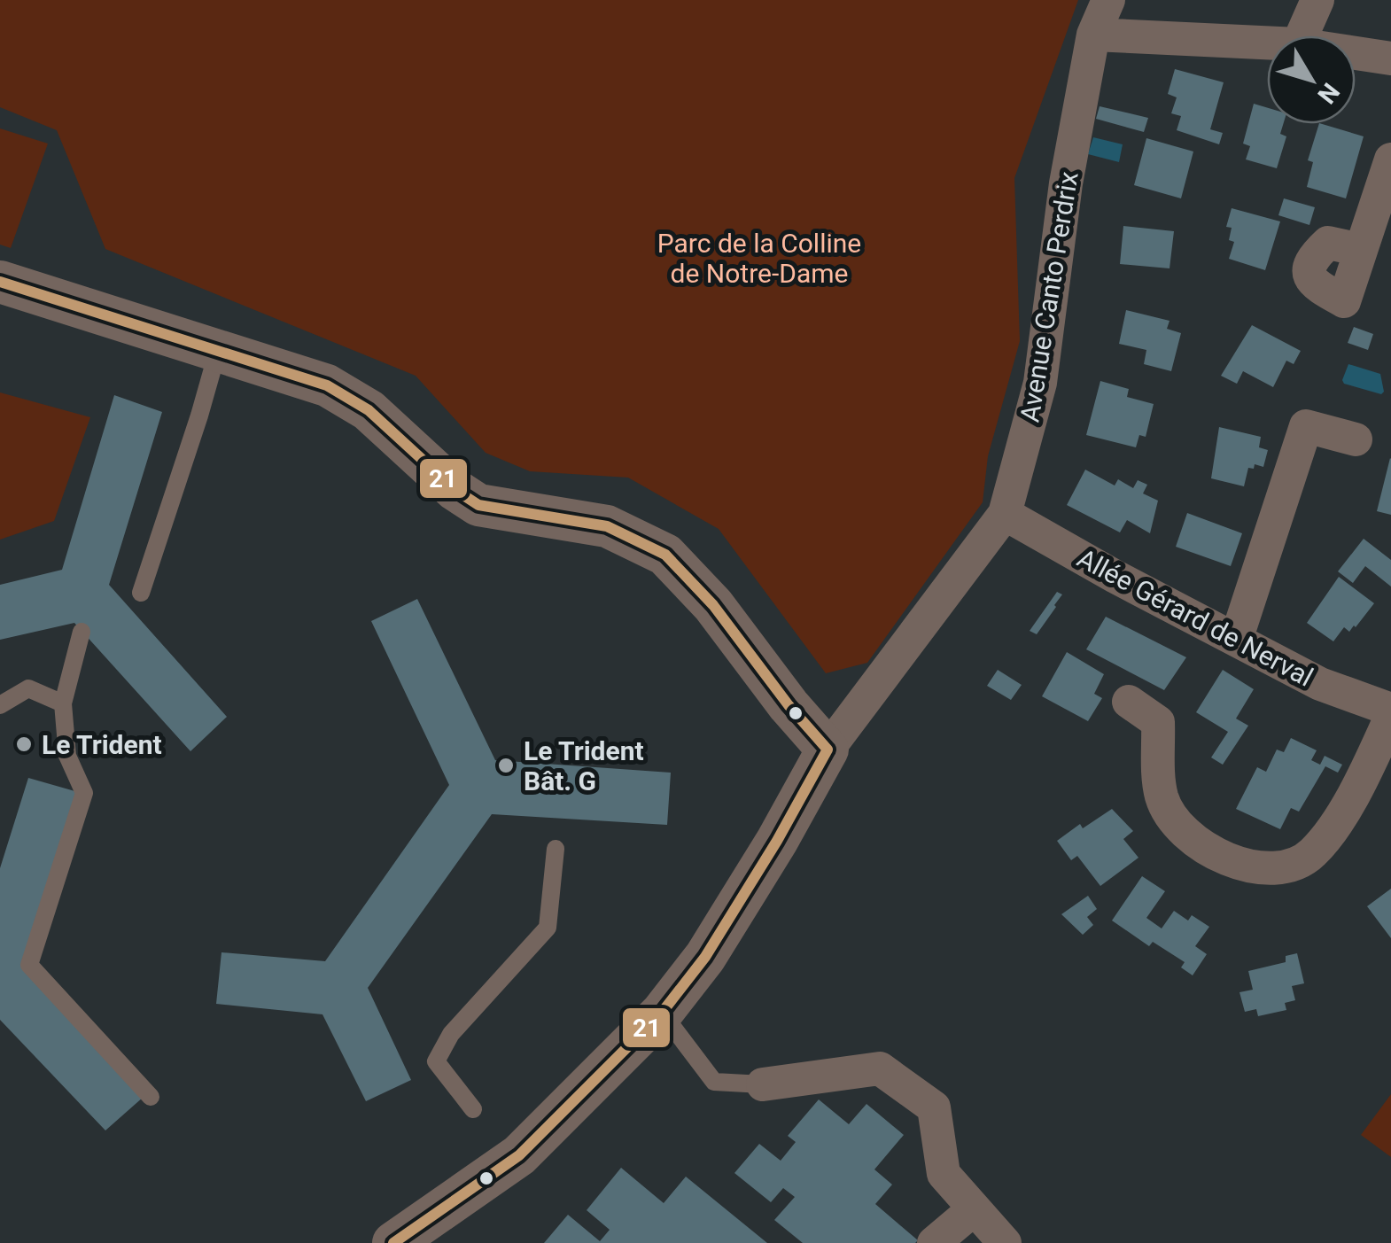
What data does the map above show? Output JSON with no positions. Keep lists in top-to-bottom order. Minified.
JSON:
{"streets":{"street":["Avenue Canto Perdrix","Allée Gérard de Nerval"]},"crossings":[["Avenue Canto Perdrix","Allée Gérard de Nerval"]],"parks":["Parc de la Colline de Notre-Dame"],"places":["Le Trident","Le Trident Bât. G"],"lines":["transit line 21"],"north":"bottom right"}
